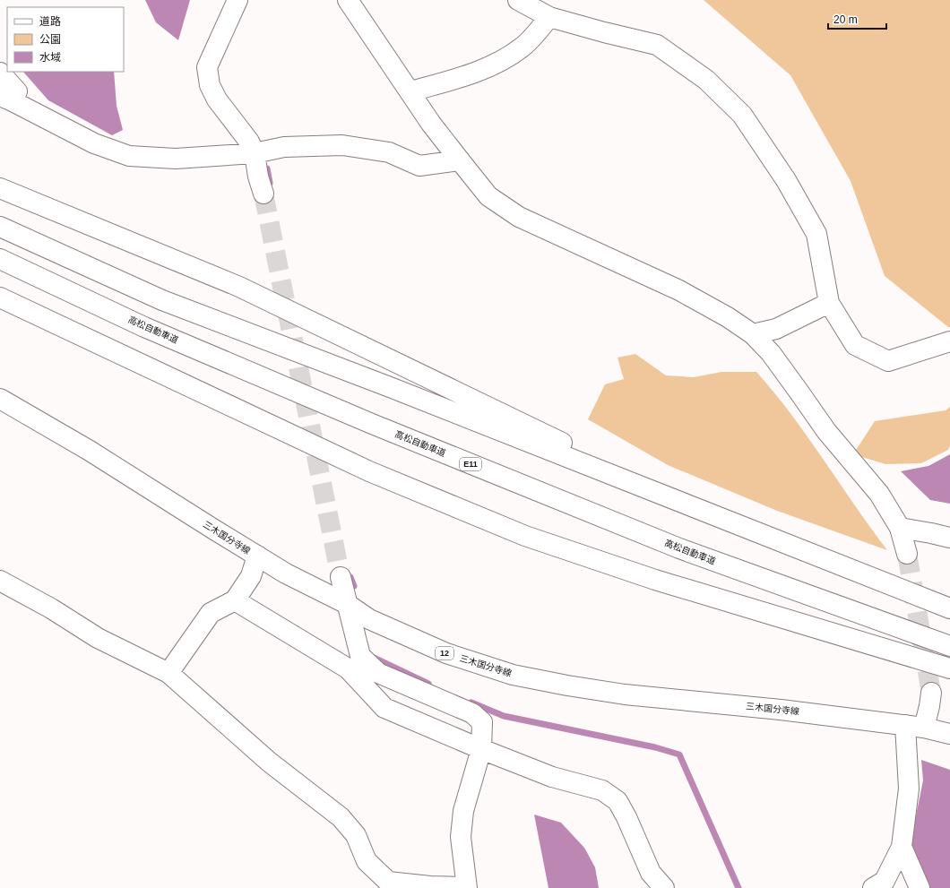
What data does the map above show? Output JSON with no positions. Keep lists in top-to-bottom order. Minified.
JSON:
{"streets":{"main road":["高松自動車道","E11","三木国分寺線","12"]},"legend":["道路","公園","水域"],"scale_bar":"20 m"}
